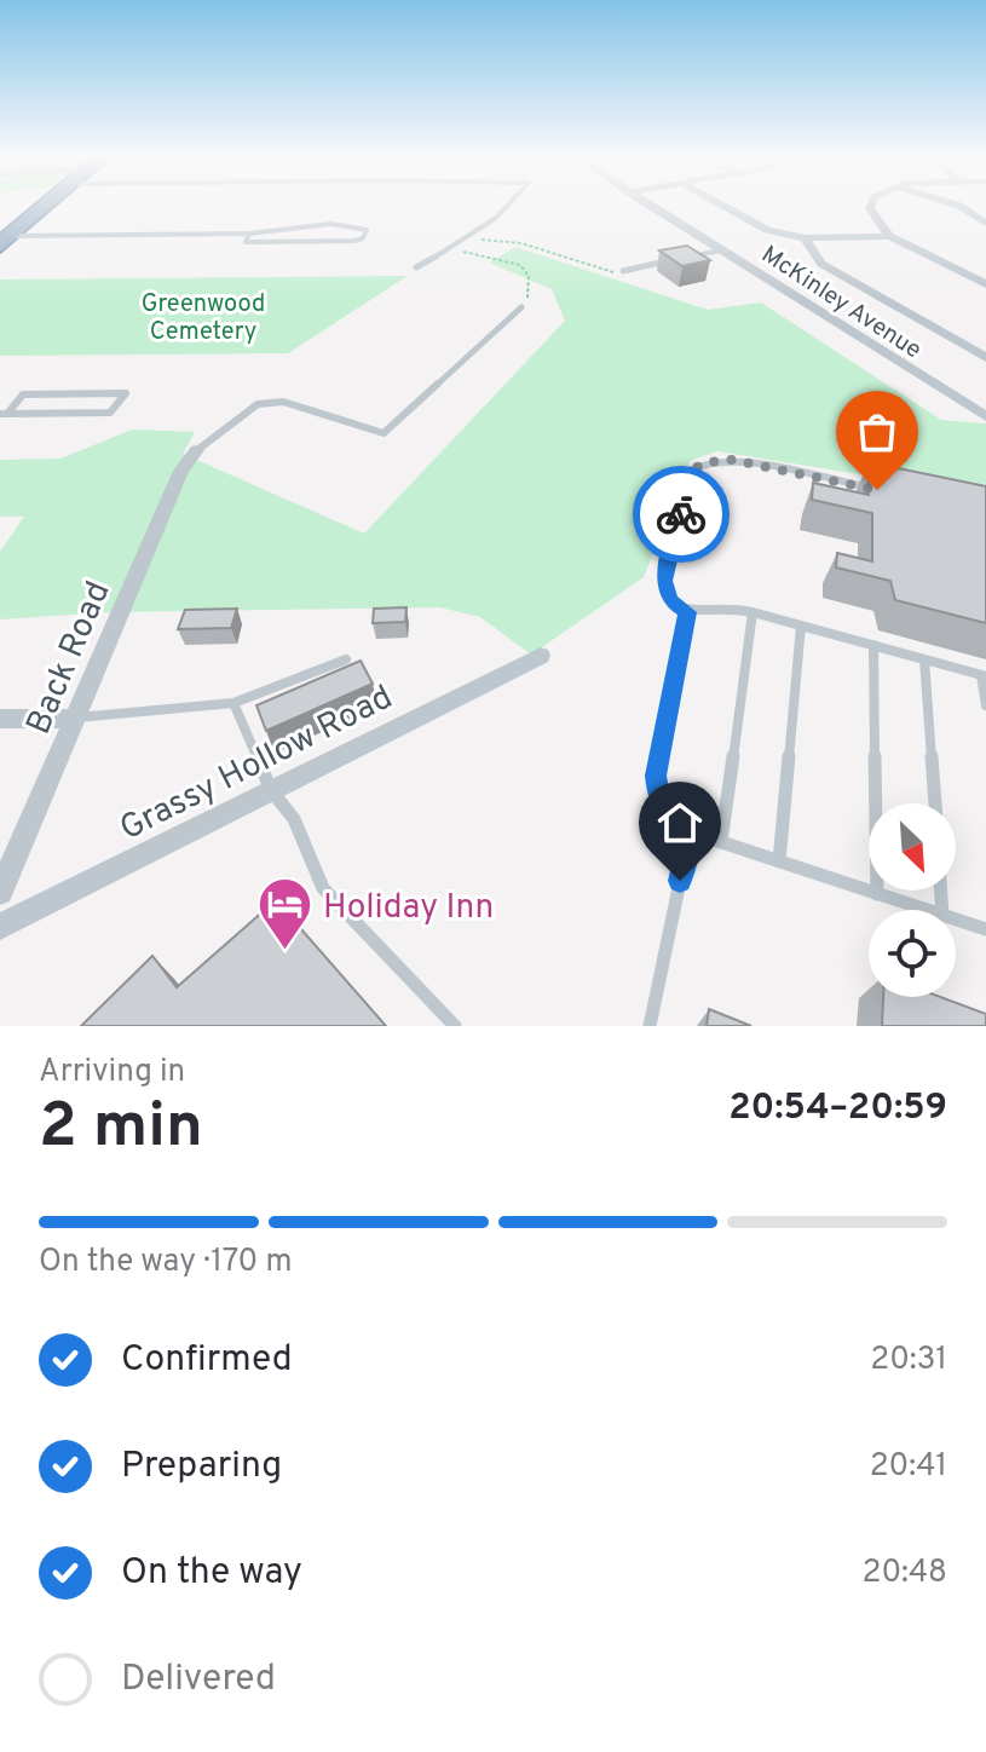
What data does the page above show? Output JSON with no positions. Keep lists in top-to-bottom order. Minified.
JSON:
{"streets":{"street":["McKinley Avenue","Back Road","Grassy Hollow Road"]},"parks":["Greenwood Cemetery"],"places":{"hotel":["Holiday Inn"]},"north":"bottom right","page":{"heading":["2 min","Arriving in","20:54–20:59"],"bar":"On the way · 170 m","list":[["Confirmed","20:31"],["Preparing","20:41"],["On the way","20:48"],"Delivered"]}}
